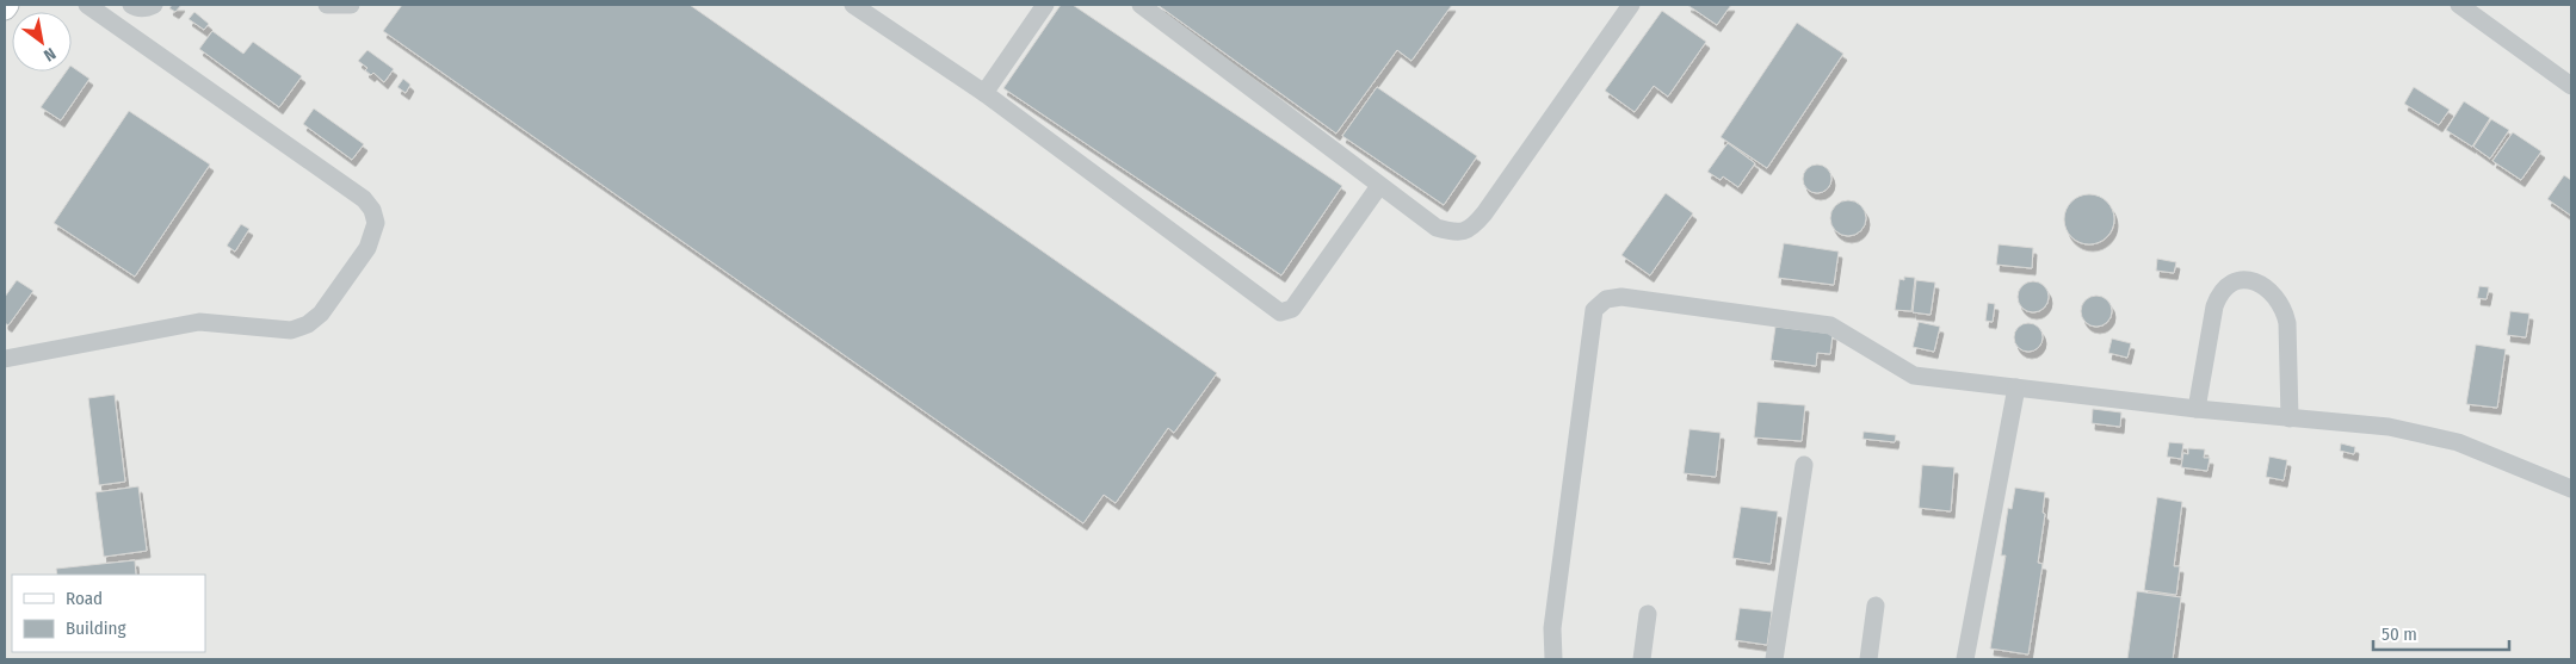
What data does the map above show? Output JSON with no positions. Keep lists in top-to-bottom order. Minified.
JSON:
{"legend":["Road","Building"],"scale_bar":"50 m","north":"bottom right"}
